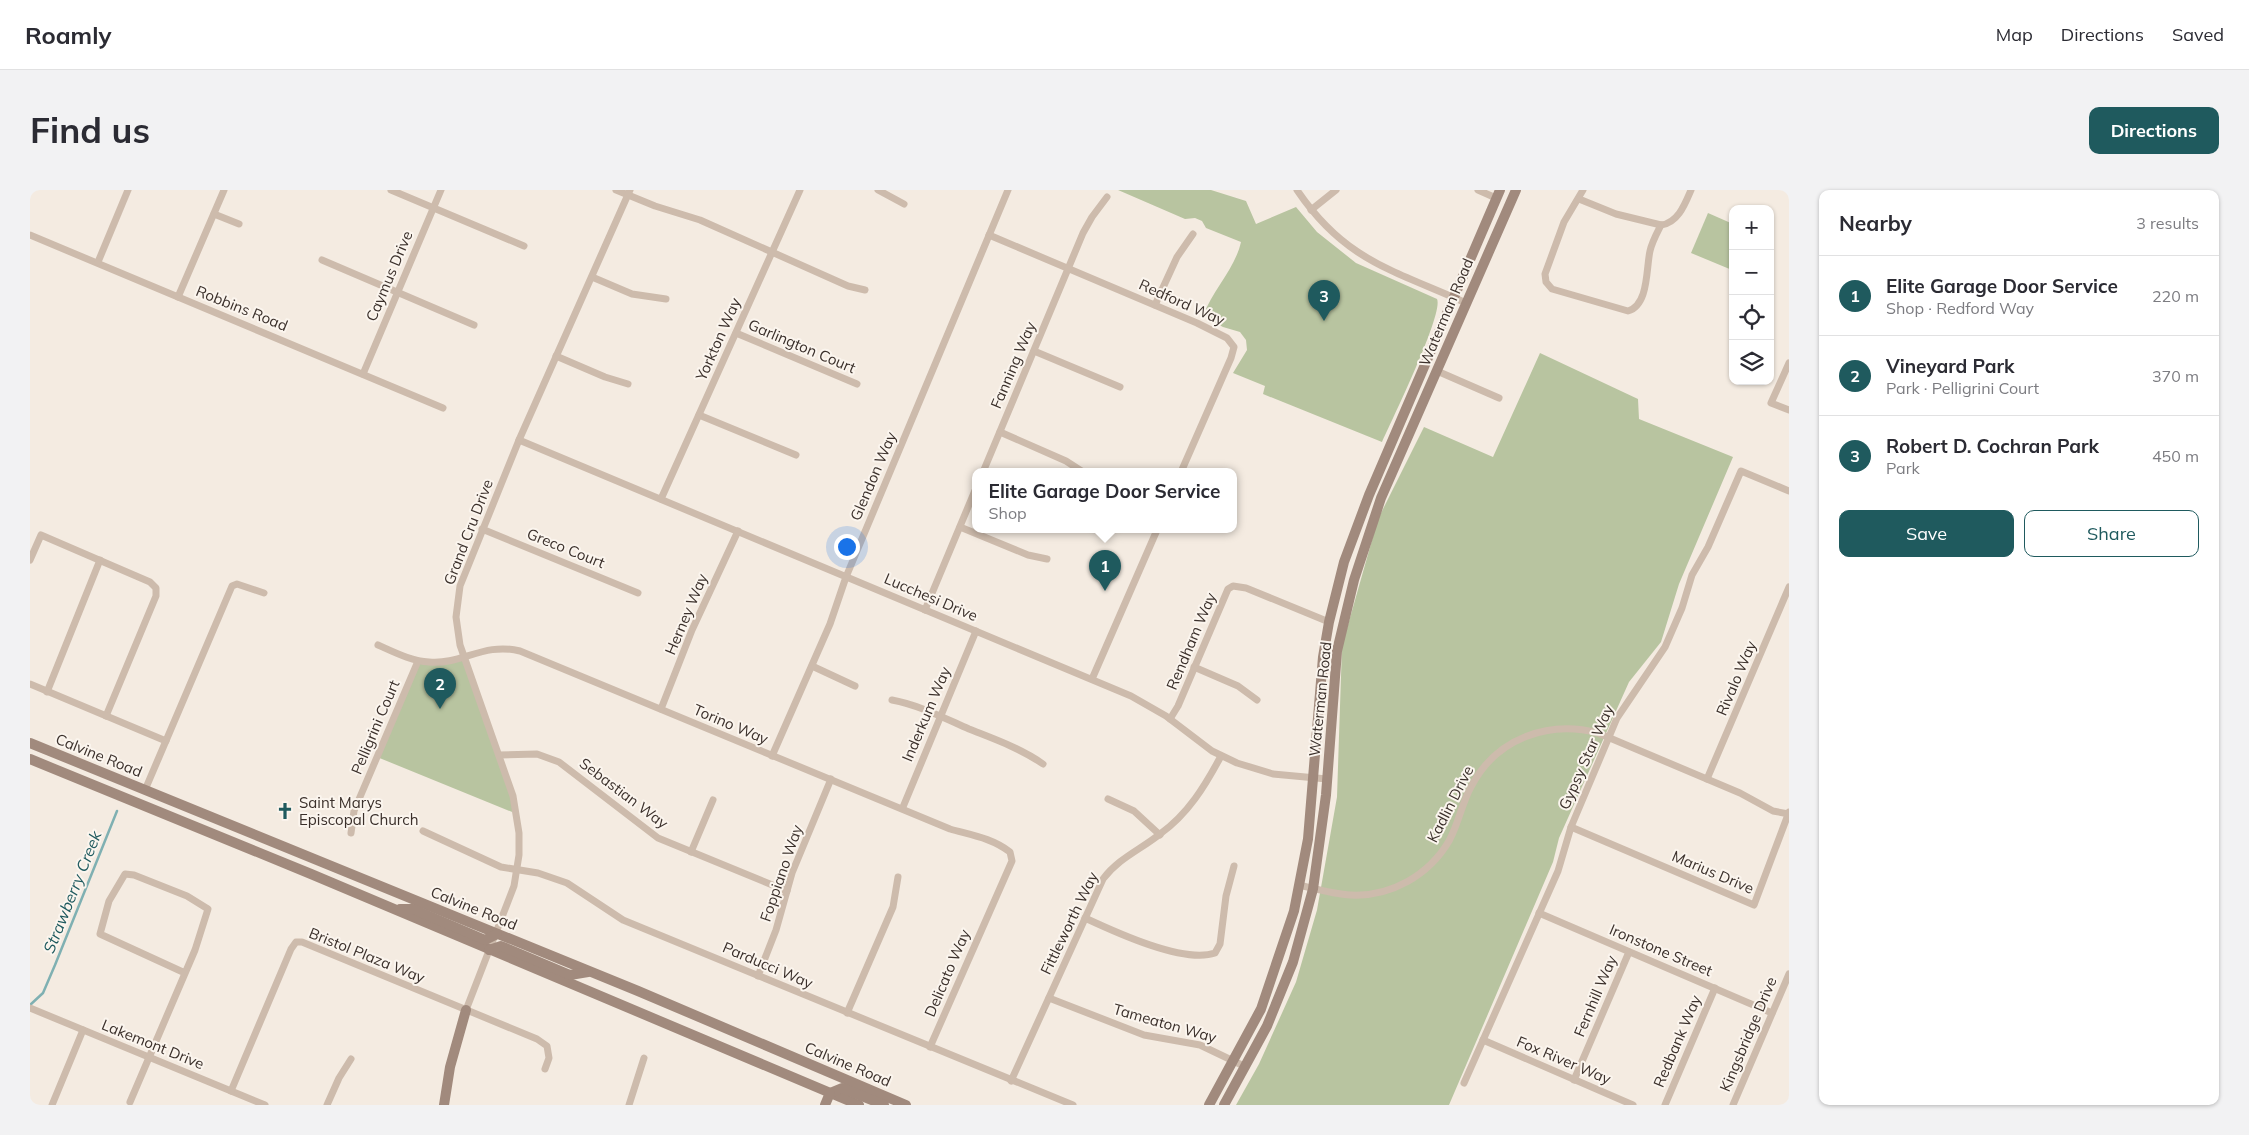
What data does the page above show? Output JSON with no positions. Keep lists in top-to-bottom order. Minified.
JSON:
{"streets":{"main road":["Waterman Road","Calvine Road"],"street":["Caymus Drive","Redford Way","Robbins Road","Yorkton Way","Garlington Court","Fanning Way","Glendon Way","Grand Cru Drive","Greco Court","Lucchesi Drive","Herney Way","Rendham Way","Rivalo Way","Inderkum Way","Torino Way","Pelligrini Court","Gypsy Star Way","Sebastian Way","Kadlin Drive","Marius Drive","Foppiano Way","Fittleworth Way","Ironstone Street","Bristol Plaza Way","Parducci Way","Delicato Way","Fernhill Way","Tameaton Way","Kingsbridge Drive","Redbank Way","Lakemont Drive","Fox River Way"]},"crossings":[["Caymus Drive","Robbins Road"],["Redford Way","Fanning Way"],["Redford Way","Glendon Way"],["Waterman Road","Lucchesi Drive"],["Waterman Road","Rendham Way"],["Waterman Road","Kadlin Drive"],["Waterman Road","Tameaton Way"],["Yorkton Way","Garlington Court"],["Yorkton Way","Lucchesi Drive"],["Glendon Way","Lucchesi Drive"],["Glendon Way","Torino Way"],["Grand Cru Drive","Greco Court"],["Grand Cru Drive","Lucchesi Drive"],["Grand Cru Drive","Torino Way"],["Grand Cru Drive","Calvine Road"],["Grand Cru Drive","Sebastian Way"],["Grand Cru Drive","Bristol Plaza Way"],["Grand Cru Drive","Parducci Way"],["Lucchesi Drive","Herney Way"],["Lucchesi Drive","Rendham Way"],["Lucchesi Drive","Inderkum Way"],["Lucchesi Drive","Fittleworth Way"],["Herney Way","Torino Way"],["Rivalo Way","Kadlin Drive"],["Inderkum Way","Torino Way"],["Torino Way","Pelligrini Court"],["Torino Way","Foppiano Way"],["Torino Way","Delicato Way"],["Gypsy Star Way","Kadlin Drive"],["Gypsy Star Way","Marius Drive"],["Gypsy Star Way","Ironstone Street"],["Gypsy Star Way","Fox River Way"],["Sebastian Way","Foppiano Way"],["Kadlin Drive","Marius Drive"],["Foppiano Way","Parducci Way"],["Fittleworth Way","Parducci Way"],["Fittleworth Way","Tameaton Way"],["Ironstone Street","Fernhill Way"],["Ironstone Street","Kingsbridge Drive"],["Ironstone Street","Redbank Way"],["Bristol Plaza Way","Lakemont Drive"],["Parducci Way","Delicato Way"],["Fernhill Way","Fox River Way"]],"water":["Strawberry Creek"],"places":{"church":["Saint Marys Episcopal Church"]},"page":{"header":"Roamly","nav":["Map","Directions","Saved"],"buttons":["Directions",["Save","Share"]],"title":"Find us","heading":["Nearby","3 results"],"map_buttons":["+","−"],"list":[{"mark":"1","name":"Elite Garage Door Service","note":"Shop · Redford Way","value":"220 m"},{"mark":"2","name":"Vineyard Park","note":"Park · Pelligrini Court","value":"370 m"},{"mark":"3","name":"Robert D. Cochran Park","note":"Park","value":"450 m"}],"pins":["3","1","2"],"popup":["Elite Garage Door Service","Shop"]}}
